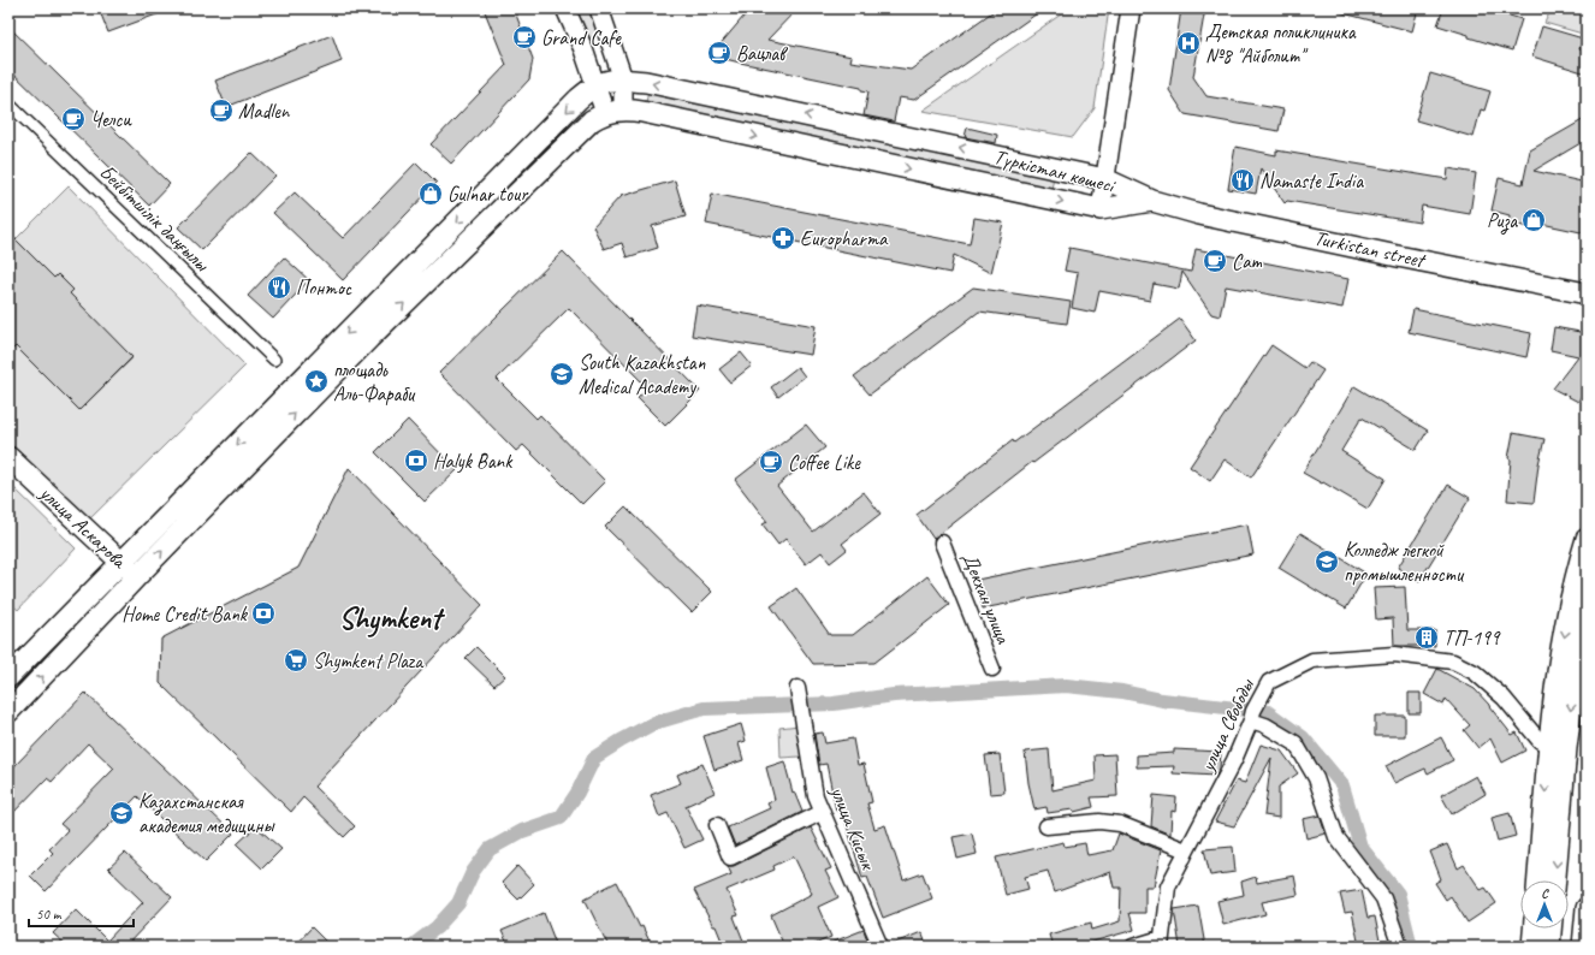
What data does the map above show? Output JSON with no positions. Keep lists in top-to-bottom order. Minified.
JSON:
{"streets":{"main road":["Түркістан көшесі","Turkistan street","улица Аскарова"],"street":["Бейбітшілік даңғылы","Декхан улица","улица Свободы","улица Кисык"]},"crossings":[["Түркістан көшесі","Turkistan street"]],"districts":["Shymkent"],"places":{"cafe":["Grand Cafe","Вацлав","Madlen","Челси","Сат","Coffee Like"],"hospital":["Детская поликлиника №8 \"Айболит\""],"restaurant":["Namaste India","Понтос"],"shop":["Gulnar tour","Риза"],"pharmacy":["Europharma"],"school or university":["South Kazakhstan Medical Academy","Колледж легкой промышленности","Казахстанская академия медицины"],"place":["площадь Аль-Фараби"],"bank":["Halyk Bank","Home Credit Bank"],"building":["ТП-199"],"supermarket":["Shymkent Plaza"]},"scale_bar":"50 m","north":"top"}
